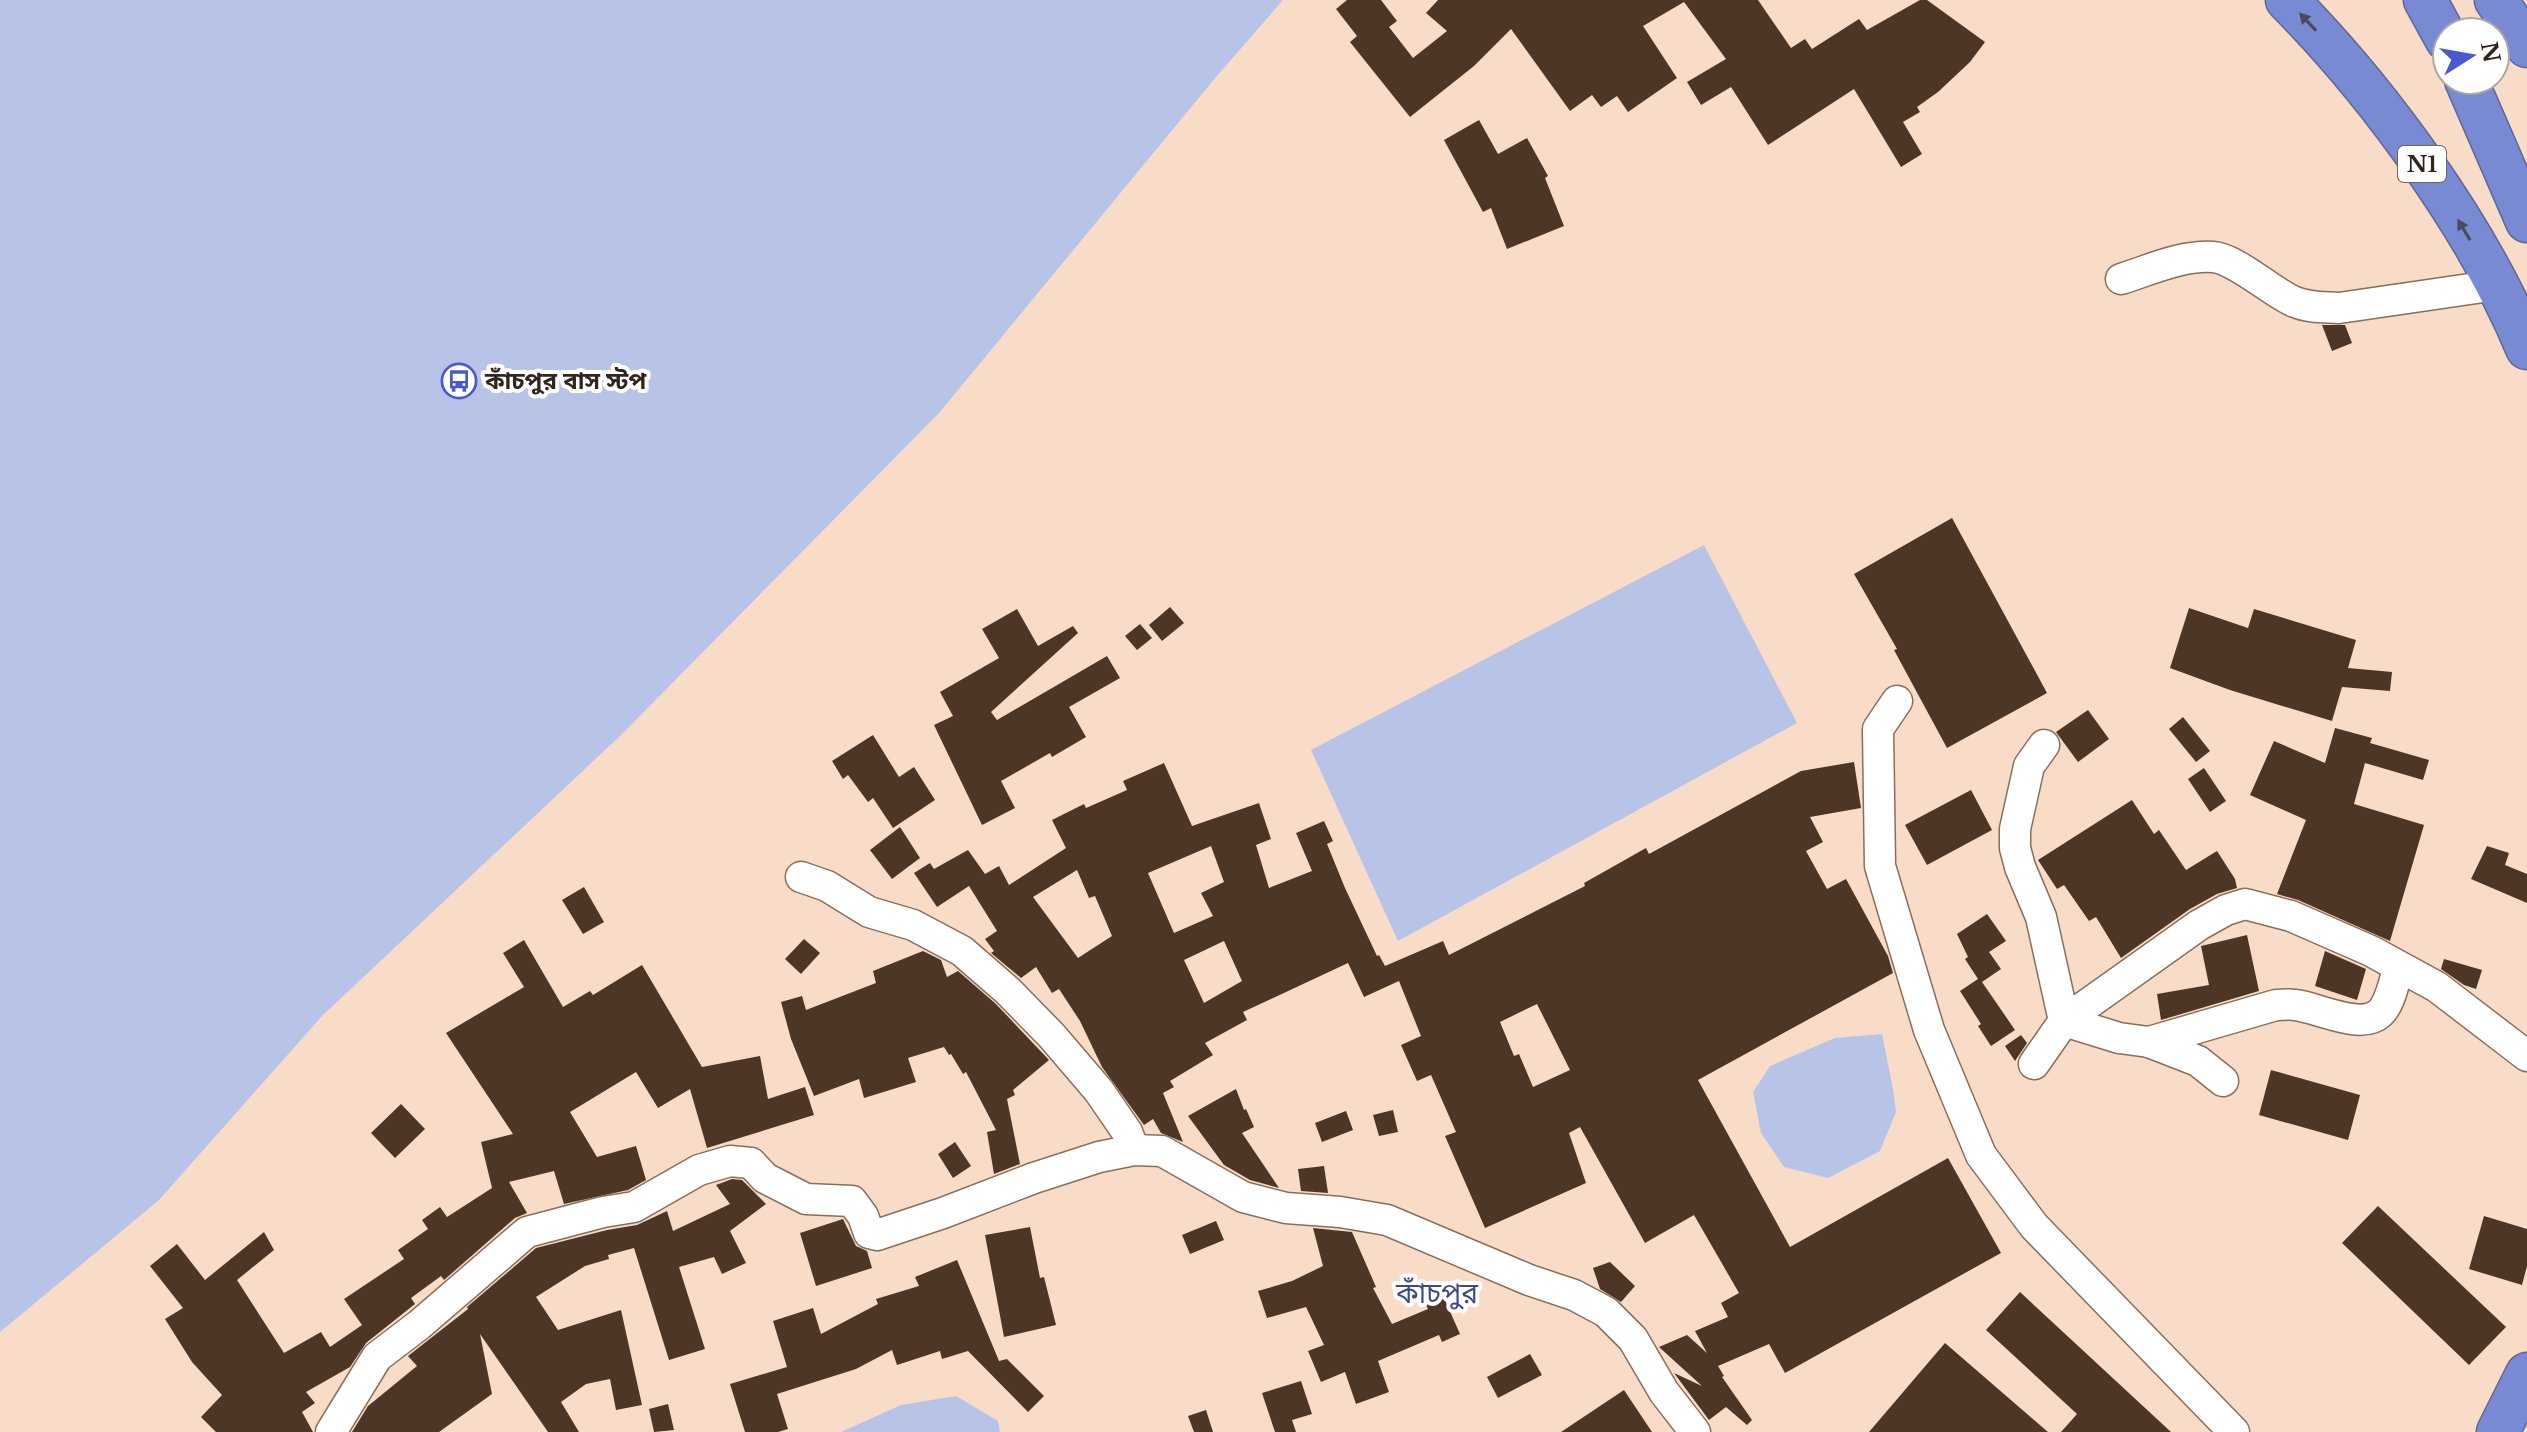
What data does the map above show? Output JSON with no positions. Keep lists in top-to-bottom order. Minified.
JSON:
{"streets":{"highway":["N1"]},"districts":["কাঁচপুর"],"places":{"bus stop":["কাঁচপুর বাস স্টপ"]},"north":"right"}
